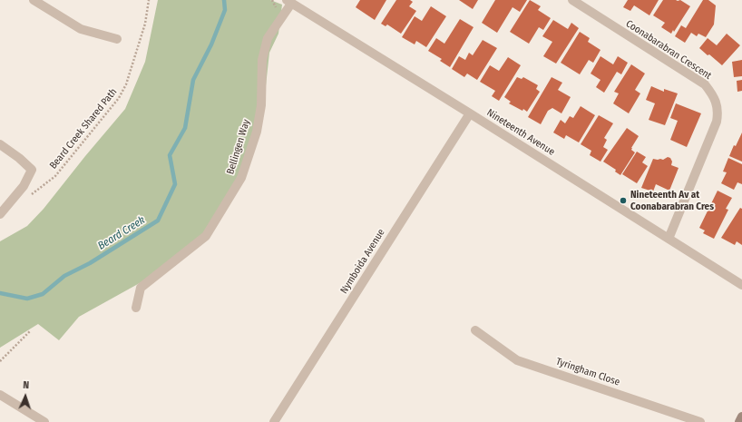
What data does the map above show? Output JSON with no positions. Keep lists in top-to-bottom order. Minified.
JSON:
{"streets":{"street":["Coonabarabran Crescent","Nineteenth Avenue","Bellingen Way","Nymboida Avenue","Tyringham Close"],"path":["Beard Creek Shared Path"]},"crossings":[["Coonabarabran Crescent","Nineteenth Avenue"],["Nineteenth Avenue","Bellingen Way"],["Nineteenth Avenue","Nymboida Avenue"]],"water":["Beard Creek"],"places":["Nineteenth Av at Coonabarabran Cres"],"north":"top"}
